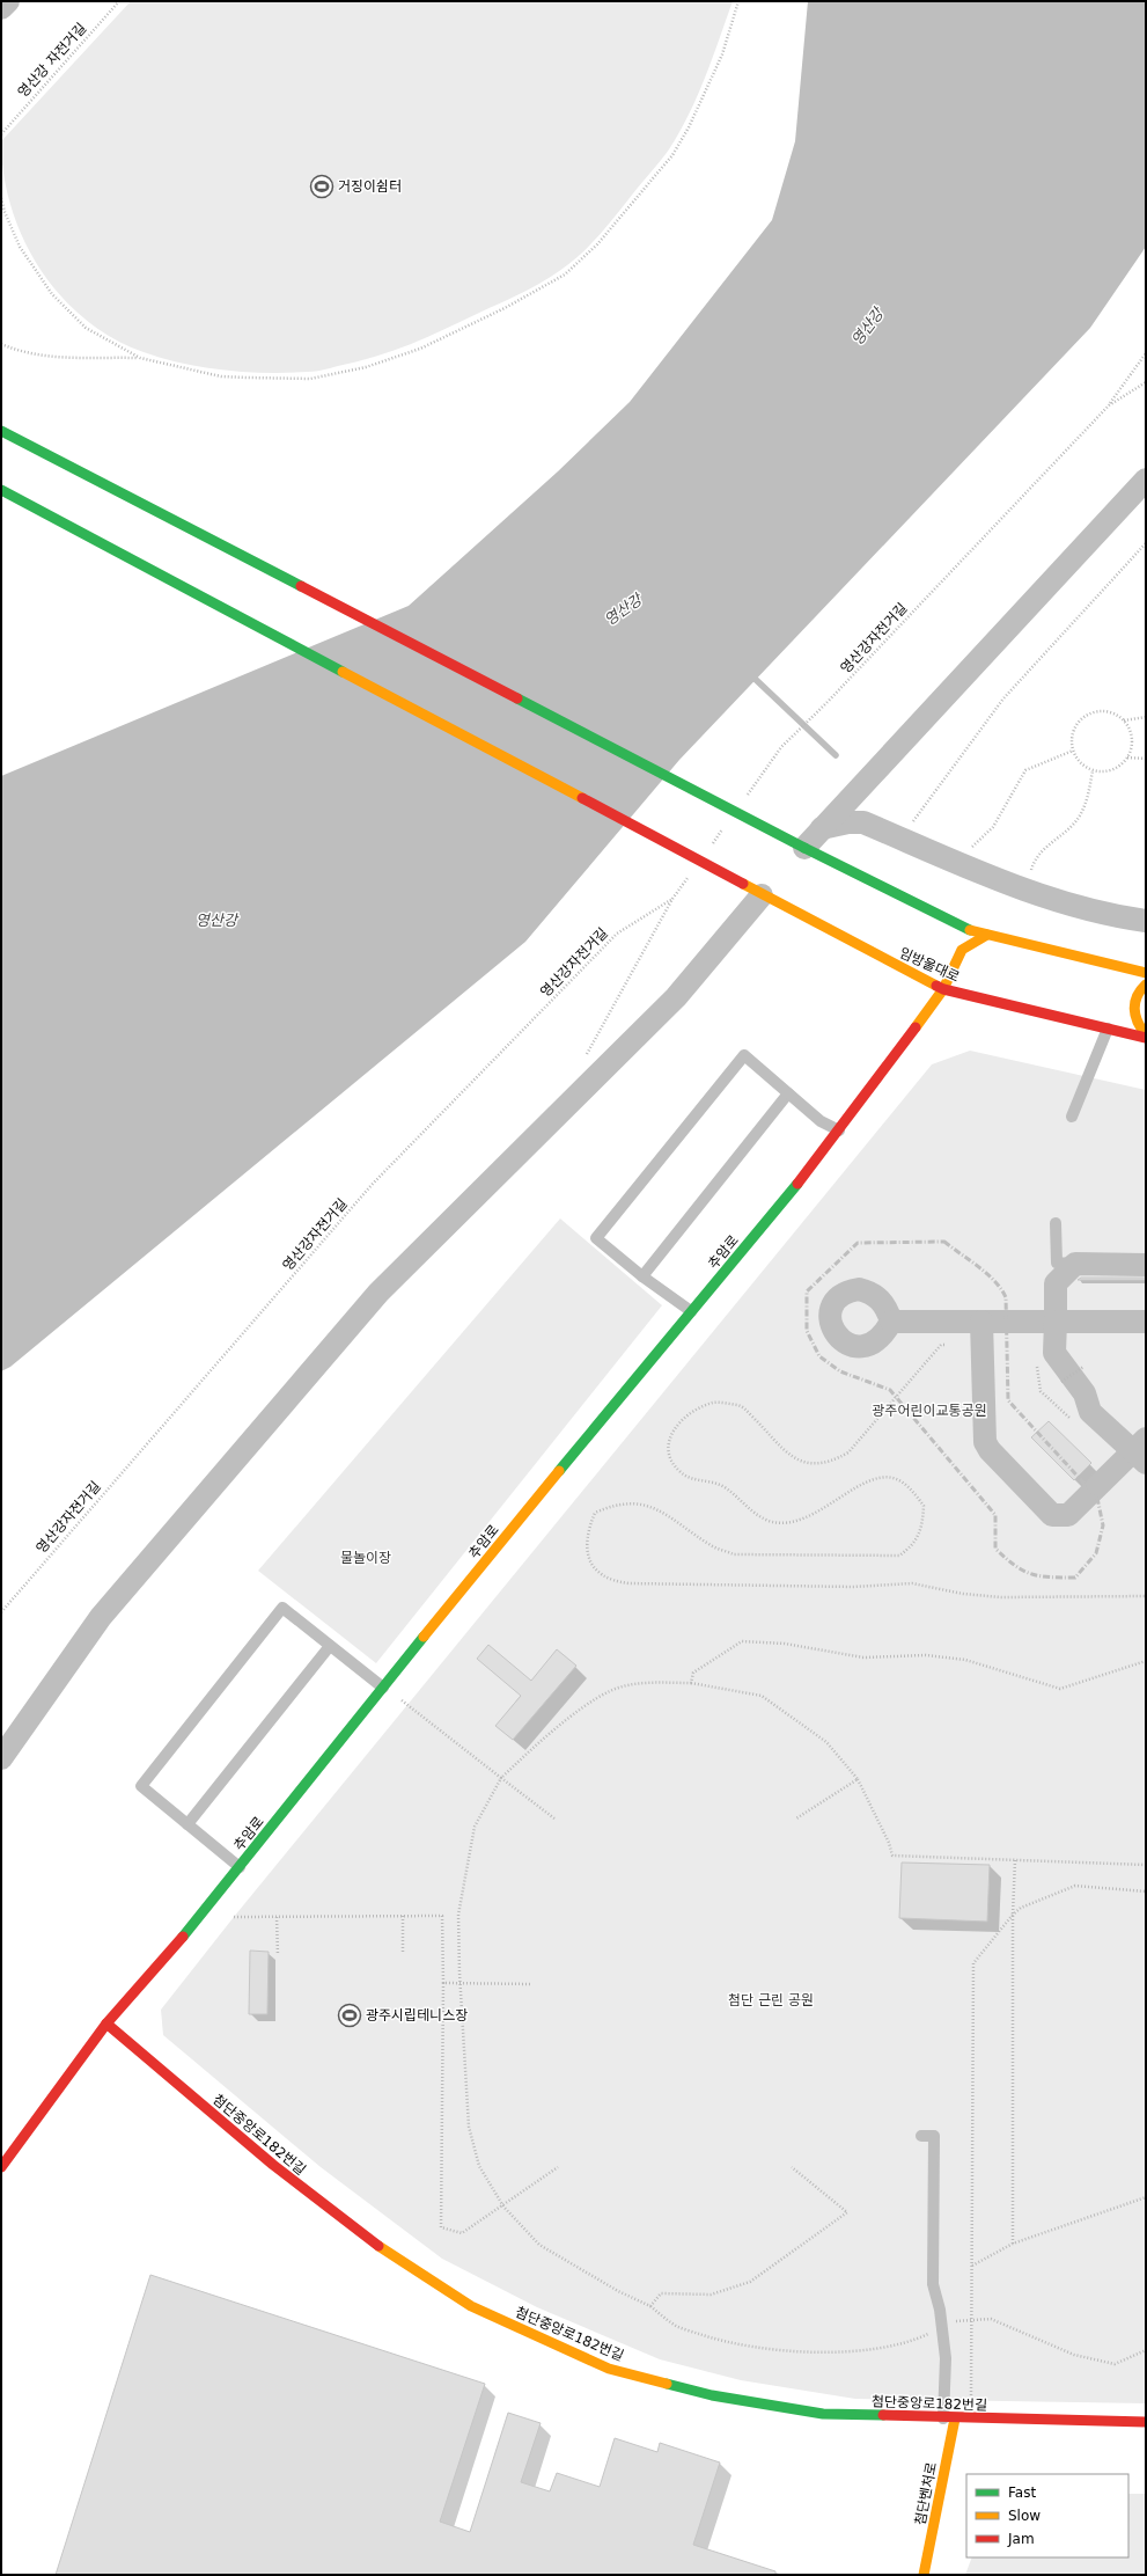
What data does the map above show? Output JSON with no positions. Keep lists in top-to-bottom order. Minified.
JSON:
{"streets":{"street":["임방울대로","추암로","첨단중앙로182번길","첨단벤처로"],"path":["영산강 자전거길","영산강자전거길"]},"crossings":[["임방울대로","추암로"],["추암로","첨단중앙로182번길"],["첨단중앙로182번길","첨단벤처로"]],"water":["영산강"],"parks":["광주어린이교통공원","물놀이장","첨단 근린 공원"],"places":{"sports":["거징이쉼터","광주시립테니스장"]},"legend":["Fast","Slow","Jam"]}
